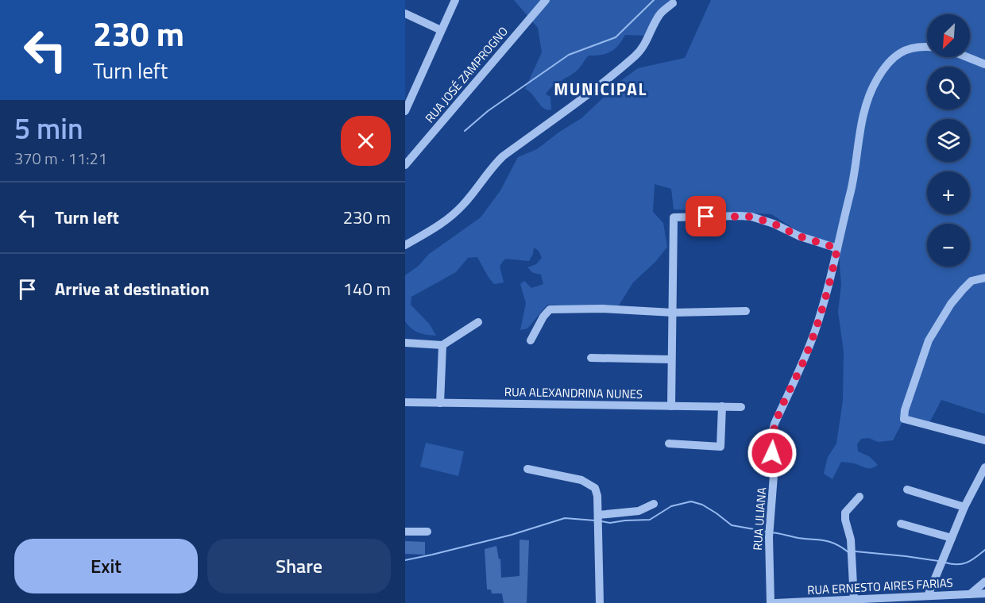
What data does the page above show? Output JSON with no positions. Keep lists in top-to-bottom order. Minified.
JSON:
{"streets":{"street":["RUA JOSÉ ZAMPROGNO","RUA ALEXANDRINA NUNES","RUA ULIANA","RUA ERNESTO AIRES FARIAS"]},"districts":["MUNICIPAL"],"north":"bottom left","page":{"turn":["230 m","Turn left"],"map_buttons":["+","−"],"heading":["5 min","370 m · 11:21"],"list":[{"name":"Turn left","value":"230 m"},{"name":"Arrive at destination","value":"140 m"}],"buttons":["Exit","Share"]}}
